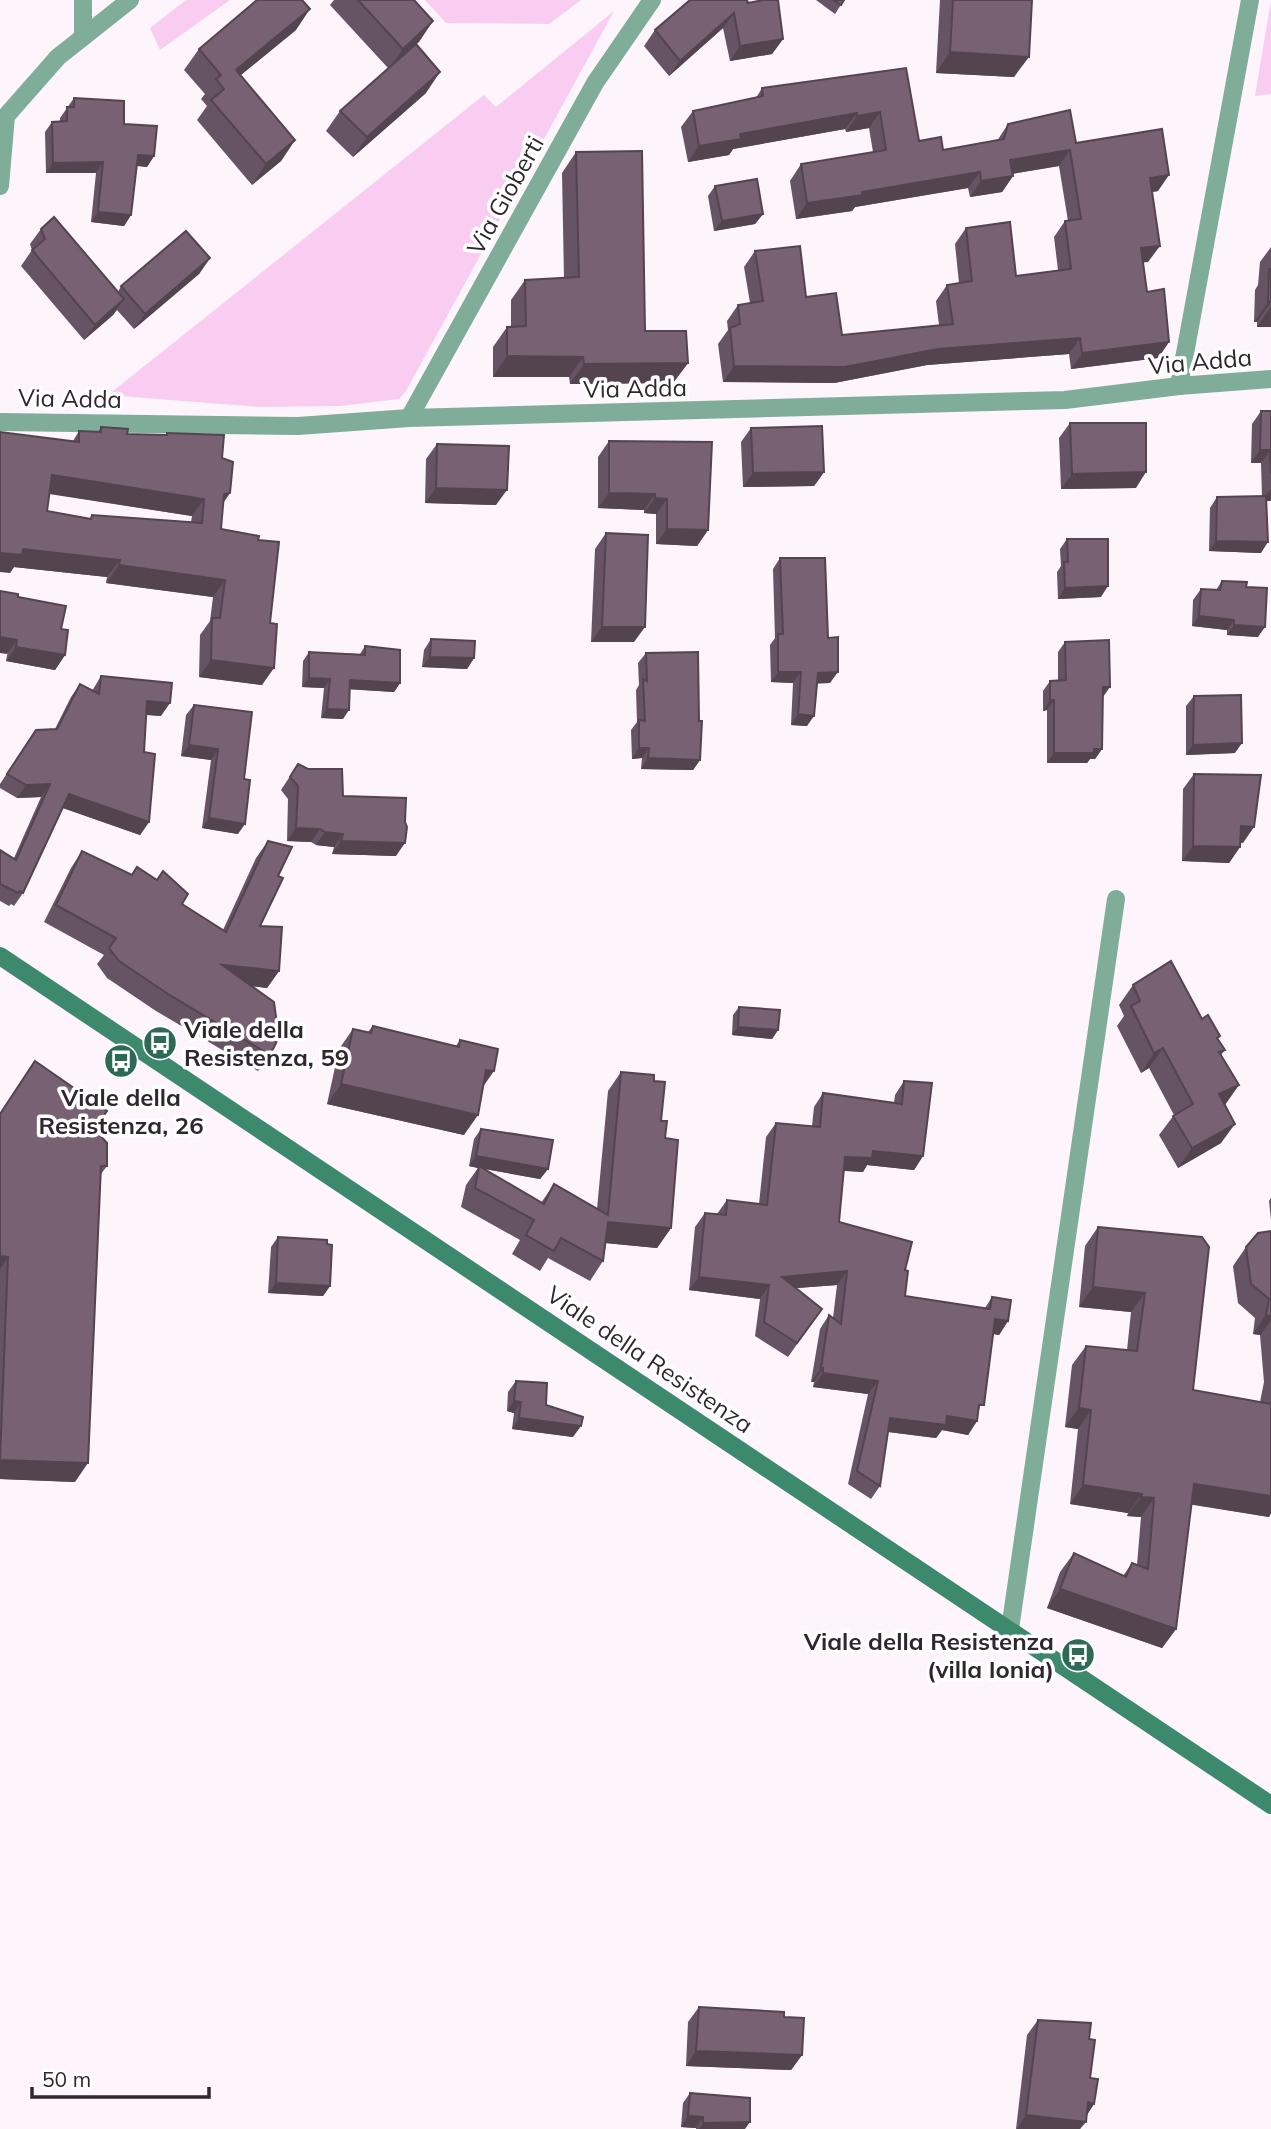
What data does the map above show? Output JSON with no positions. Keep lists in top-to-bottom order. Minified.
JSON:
{"streets":{"main road":["Viale della Resistenza"],"street":["Via Gioberti","Via Adda"]},"crossings":[["Via Gioberti","Via Adda"]],"places":{"bus stop":["Viale della Resistenza, 59","Viale della Resistenza, 26","Viale della Resistenza (villa Ionia)"]},"scale_bar":"50 m"}
